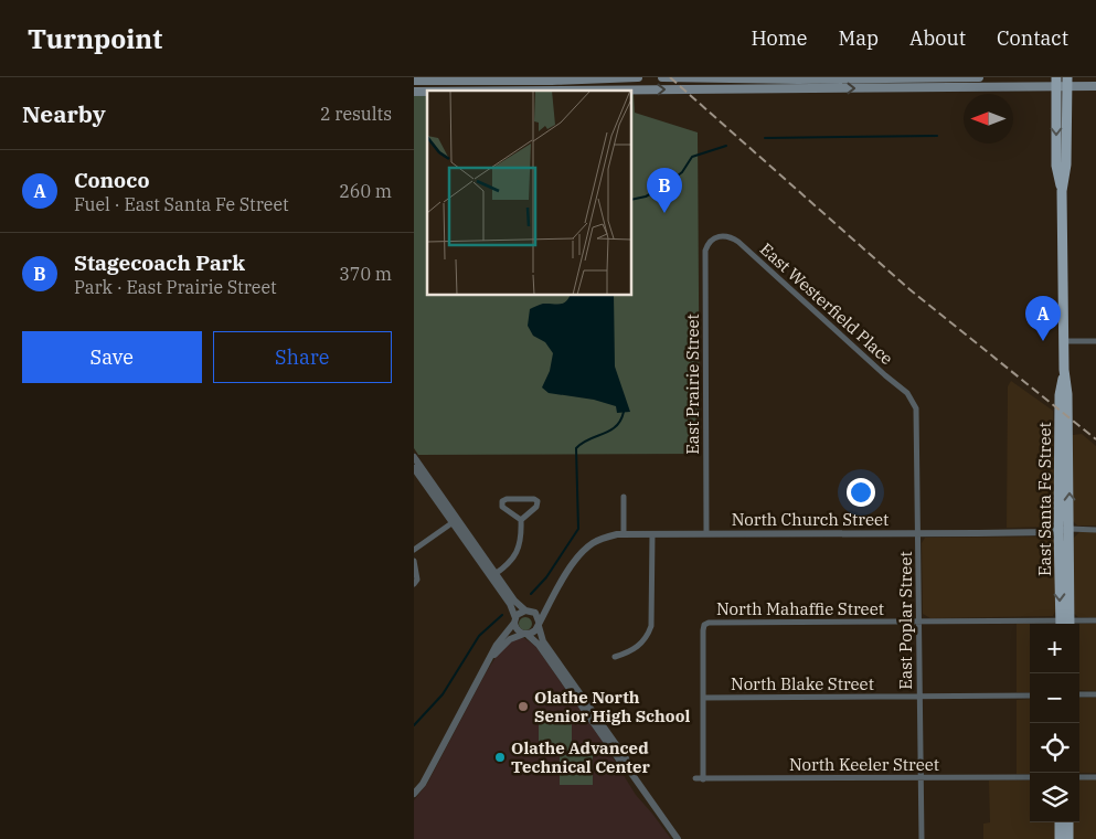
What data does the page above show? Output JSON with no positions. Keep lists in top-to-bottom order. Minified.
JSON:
{"streets":{"main road":["East Santa Fe Street"],"street":["East Westerfield Place","East Prairie Street","North Church Street","North Mahaffie Street","East Poplar Street","North Blake Street","North Keeler Street"]},"crossings":[["East Westerfield Place","East Prairie Street"],["East Westerfield Place","East Poplar Street"],["East Prairie Street","North Church Street"],["East Santa Fe Street","North Church Street"],["North Church Street","East Poplar Street"],["North Mahaffie Street","East Poplar Street"],["North Mahaffie Street","North Blake Street"],["East Poplar Street","North Blake Street"],["East Poplar Street","North Keeler Street"]],"places":["Olathe North Senior High School","Olathe Advanced Technical Center"],"north":"left","page":{"header":"Turnpoint","nav":["Home","Map","About","Contact"],"heading":["Nearby","2 results"],"list":[{"mark":"A","name":"Conoco","note":"Fuel · East Santa Fe Street","value":"260 m"},{"mark":"B","name":"Stagecoach Park","note":"Park · East Prairie Street","value":"370 m"}],"pins":["B","A"],"buttons":["Save","Share"],"map_buttons":["+","−"]}}
